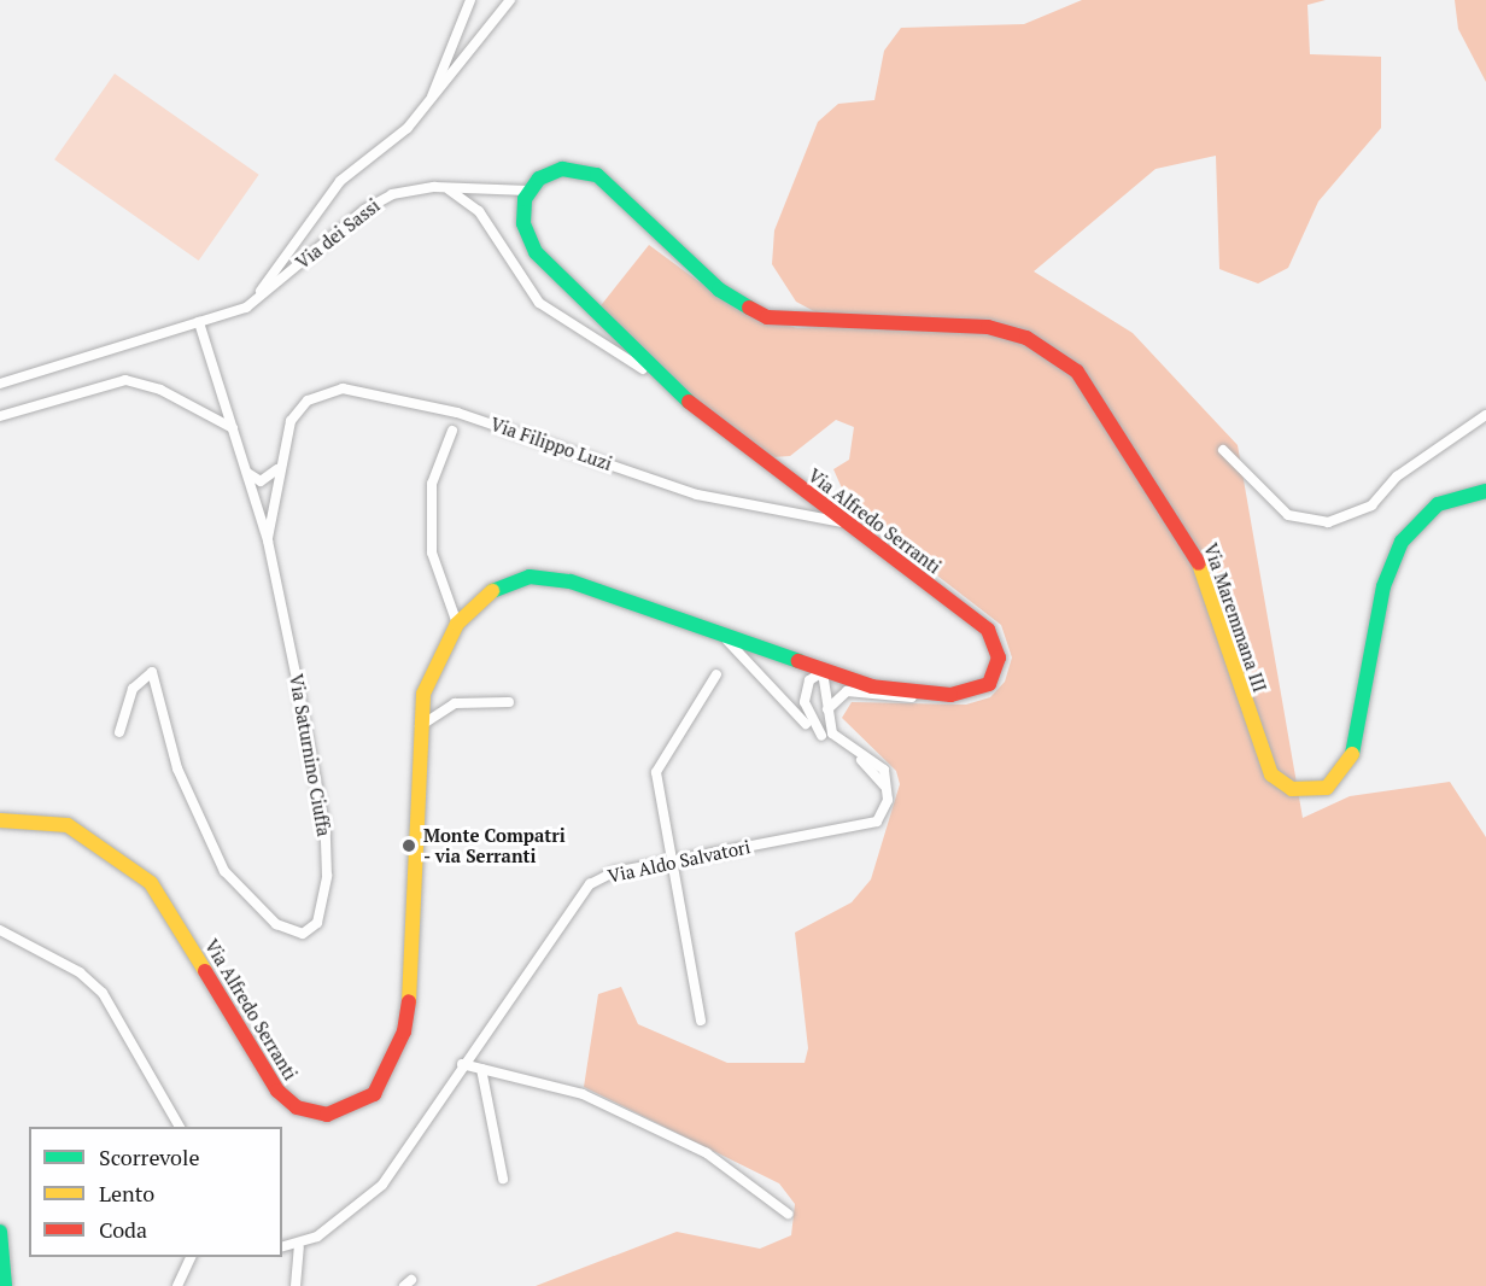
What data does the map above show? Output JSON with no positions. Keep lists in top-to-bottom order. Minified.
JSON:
{"streets":{"main road":["Via Alfredo Serranti","Via Maremmana III"],"street":["Via dei Sassi","Via Filippo Luzi","Via Saturnino Ciuffa","Via Aldo Salvatori"]},"crossings":[["Via dei Sassi","Via Alfredo Serranti"],["Via dei Sassi","Via Maremmana III"],["Via Filippo Luzi","Via Alfredo Serranti"],["Via Filippo Luzi","Via Saturnino Ciuffa"],["Via Alfredo Serranti","Via Maremmana III"]],"places":["Monte Compatri - via Serranti"],"legend":["Scorrevole","Lento","Coda"]}
